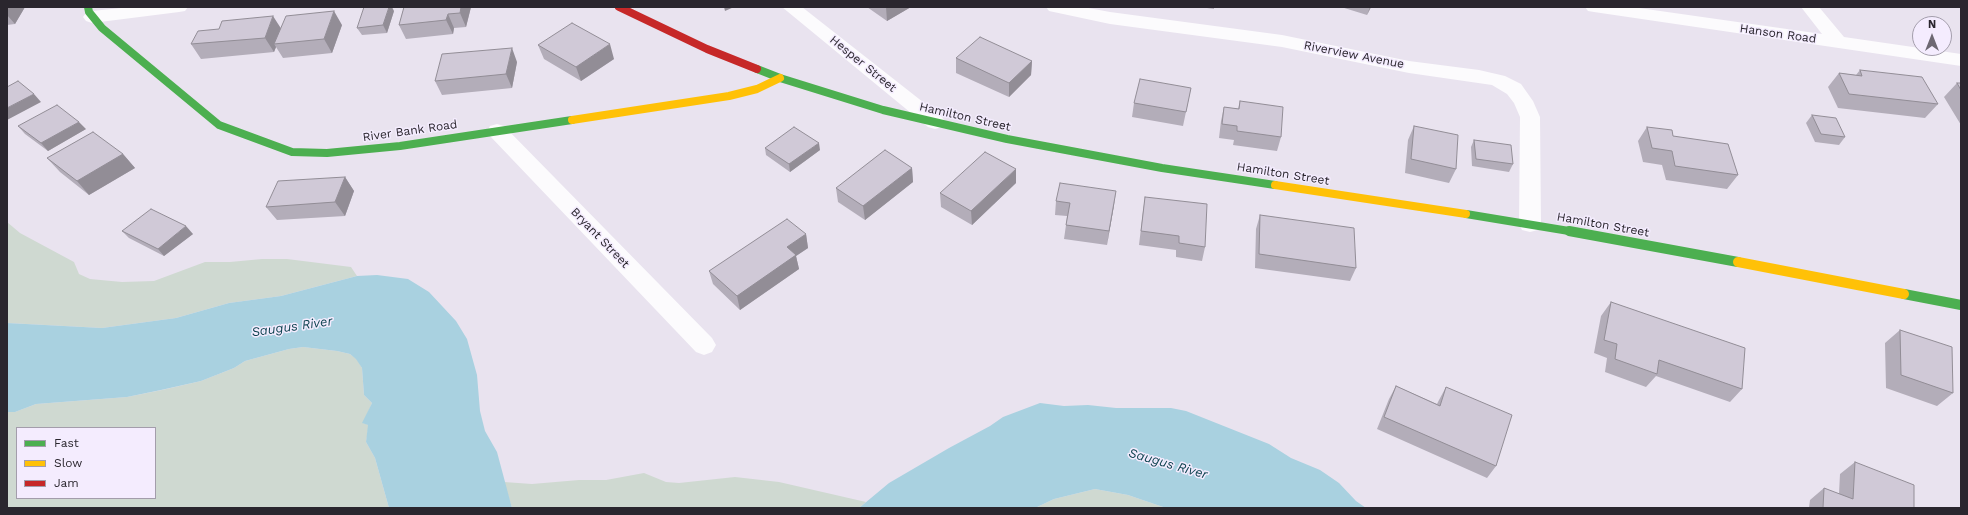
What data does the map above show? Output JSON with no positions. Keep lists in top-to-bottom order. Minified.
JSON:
{"streets":{"main road":["Hamilton Street","River Bank Road"],"street":["Hanson Road","Riverview Avenue","Hesper Street","Bryant Street"]},"crossings":[["Riverview Avenue","Hamilton Street"],["Hesper Street","Hamilton Street"],["Hamilton Street","River Bank Road"],["River Bank Road","Bryant Street"]],"water":["Saugus River"],"legend":["Fast","Slow","Jam"],"north":"top"}
